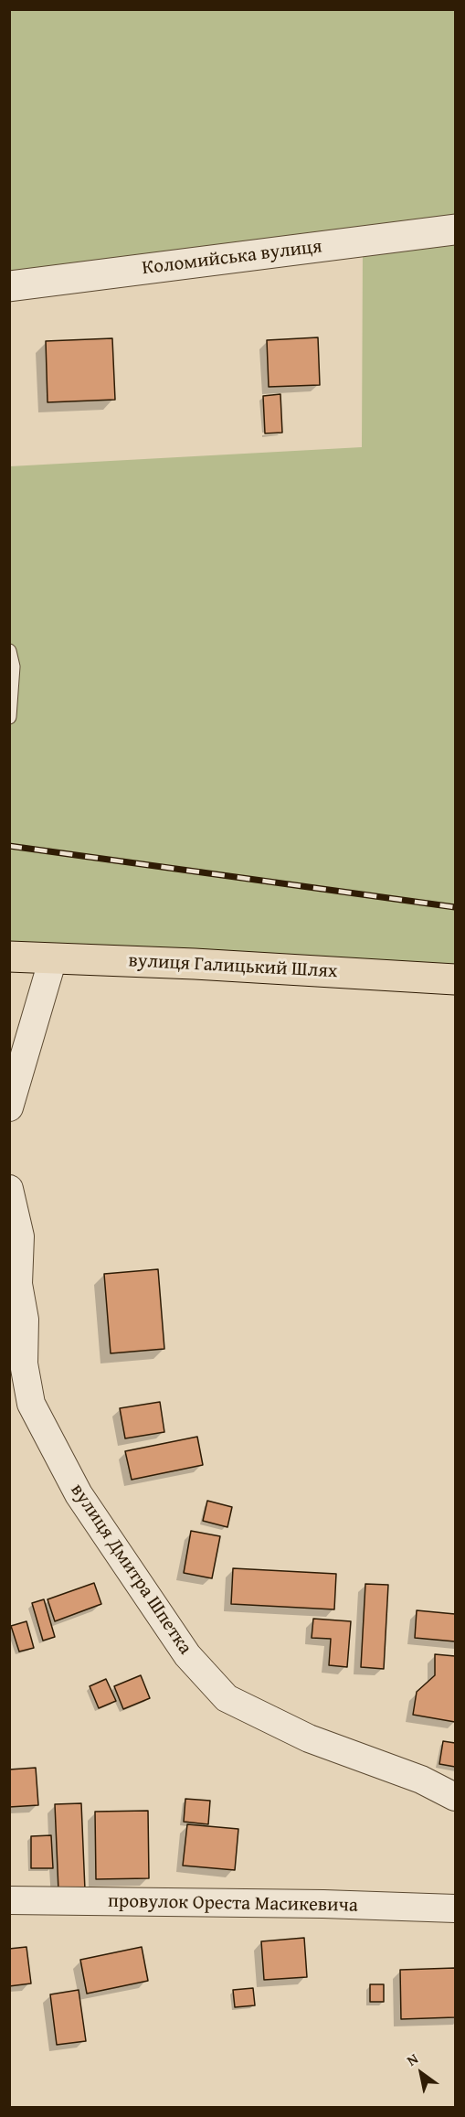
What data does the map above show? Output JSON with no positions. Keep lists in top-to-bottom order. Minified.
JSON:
{"streets":{"highway":["вулиця Галицький Шлях"],"street":["Коломийська вулиця","вулиця Дмитра Шпетка","провулок Ореста Масикевича"]},"north":"top left"}
